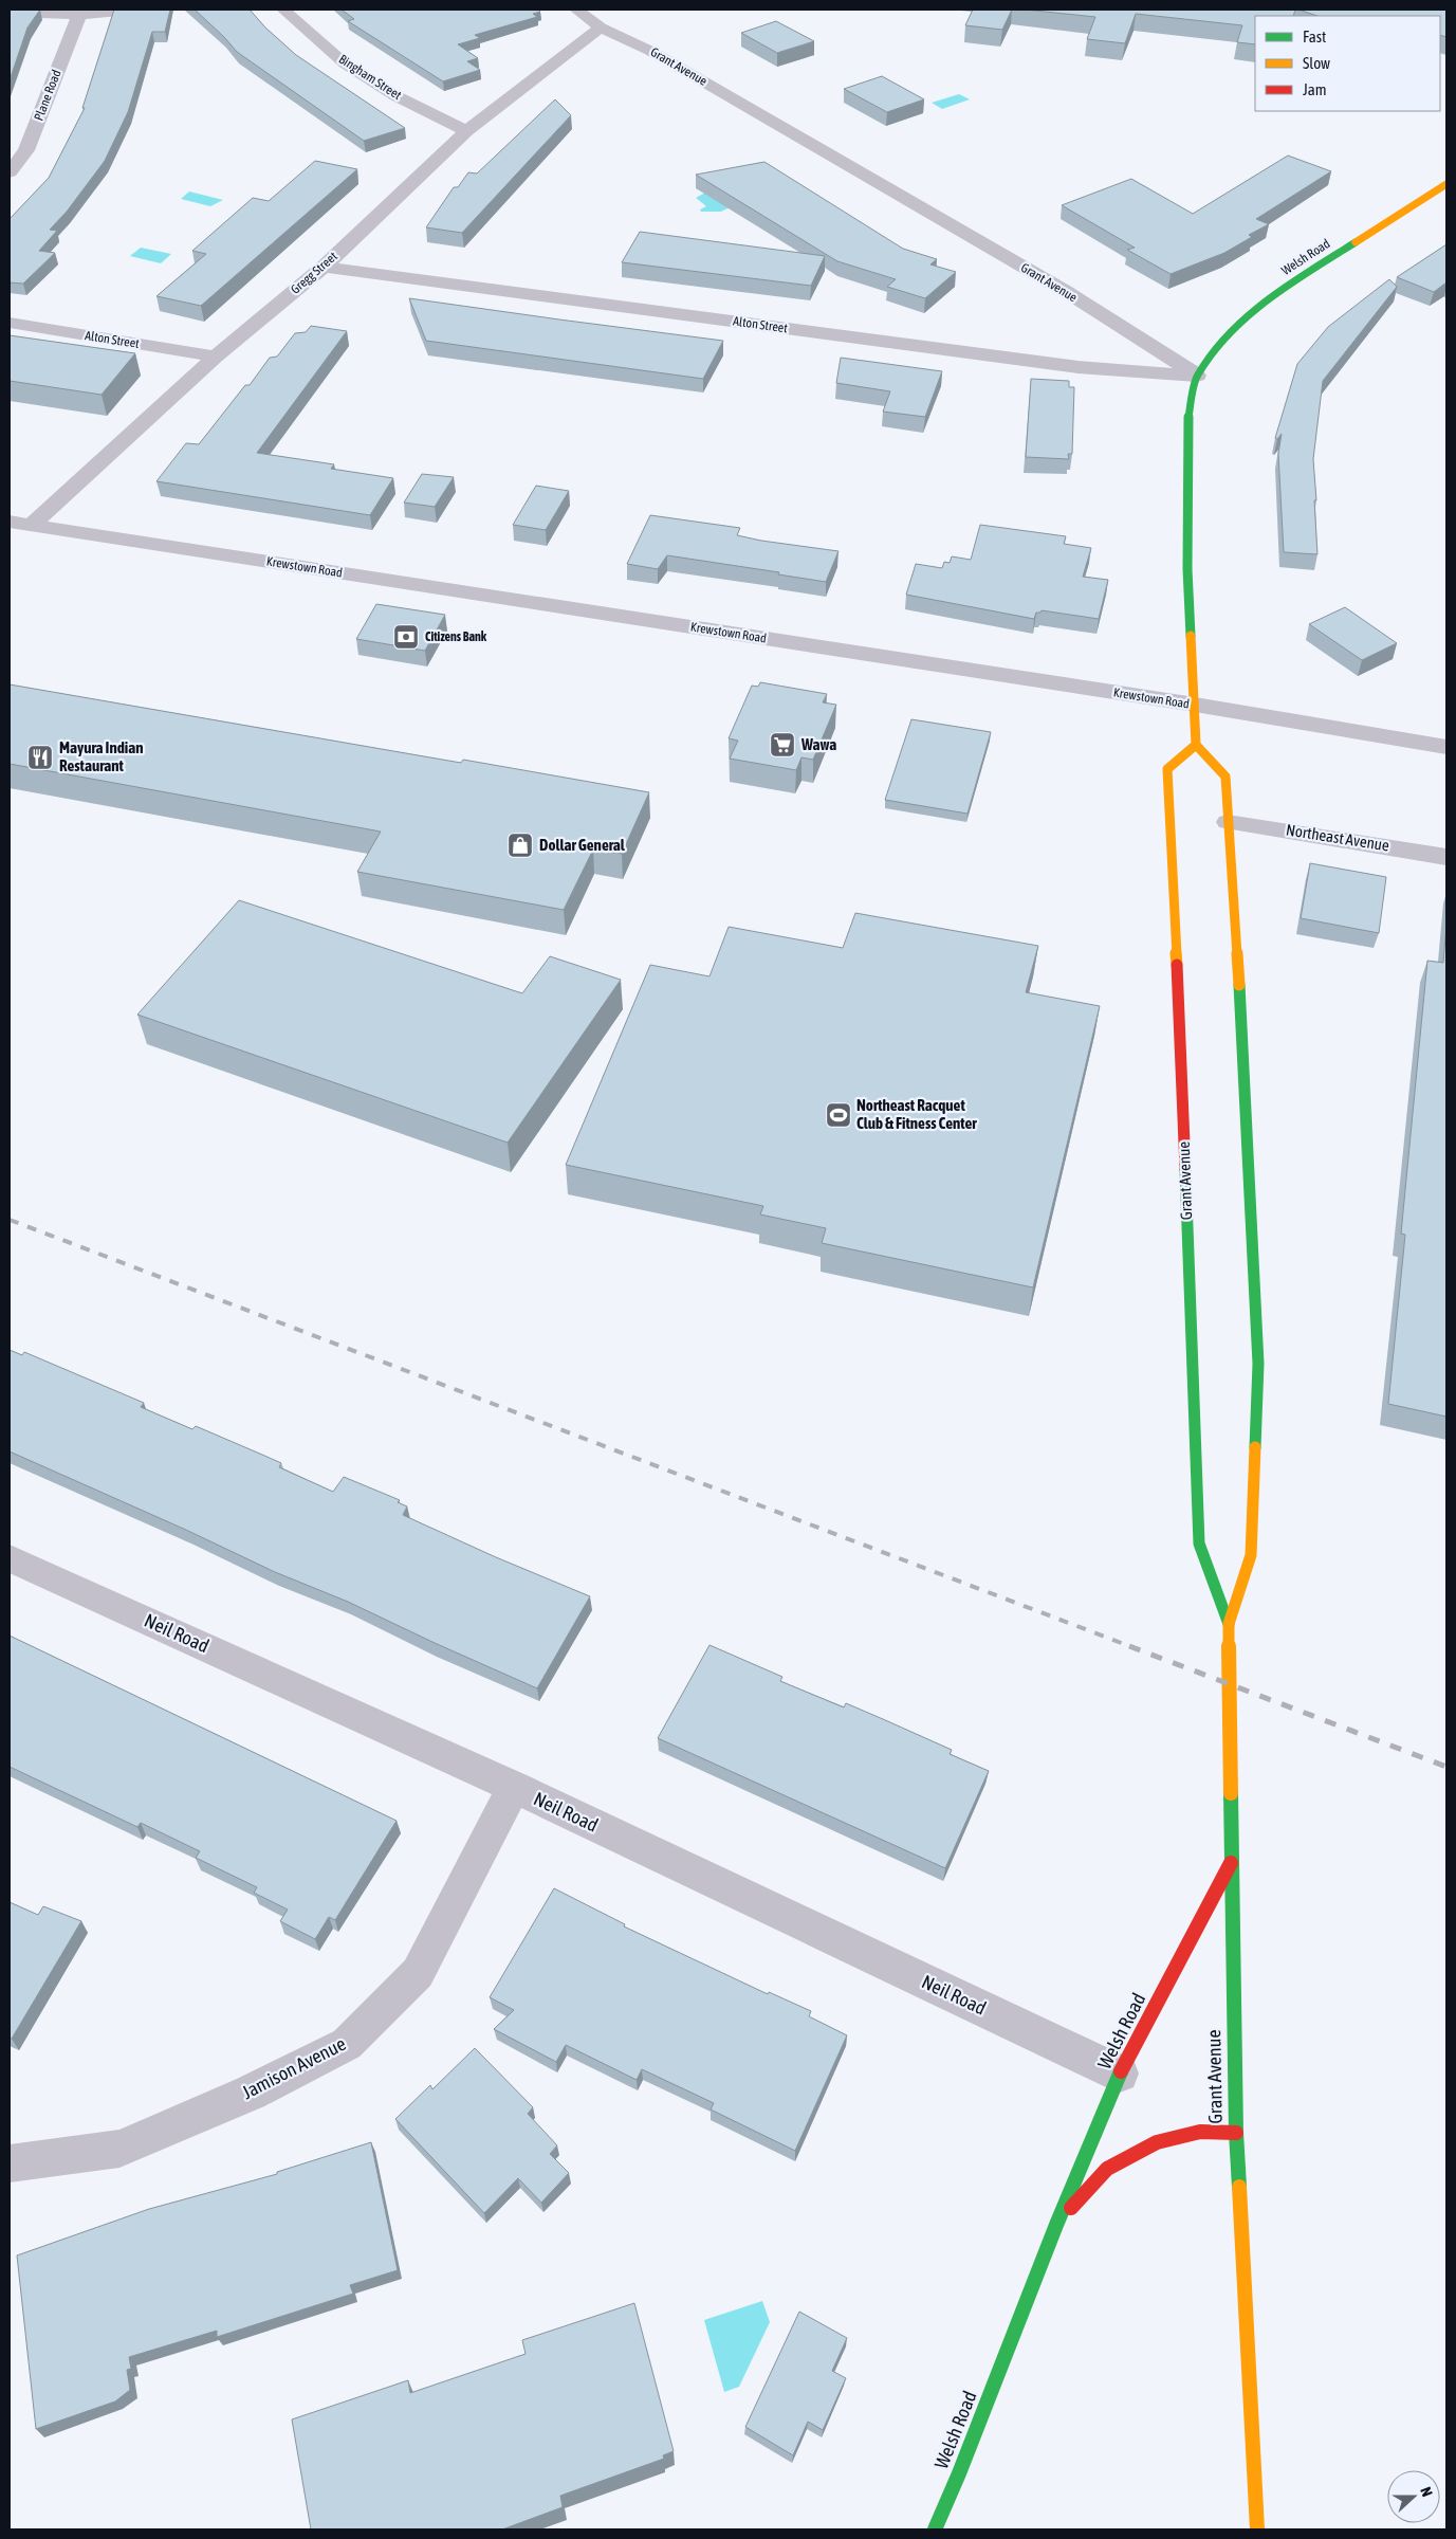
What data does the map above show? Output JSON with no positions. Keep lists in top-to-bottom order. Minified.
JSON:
{"streets":{"main road":["Grant Avenue","Welsh Road"],"street":["Bingham Street","Plane Road","Gregg Street","Alton Street","Krewstown Road","Northeast Avenue","Neil Road","Jamison Avenue"]},"crossings":[["Grant Avenue","Welsh Road"],["Grant Avenue","Gregg Street"],["Grant Avenue","Alton Street"],["Grant Avenue","Northeast Avenue"],["Bingham Street","Gregg Street"],["Welsh Road","Alton Street"],["Welsh Road","Neil Road"],["Gregg Street","Alton Street"],["Gregg Street","Krewstown Road"],["Neil Road","Jamison Avenue"]],"places":{"bank":["Citizens Bank"],"supermarket":["Wawa"],"restaurant":["Mayura Indian Restaurant"],"shop":["Dollar General"],"sports":["Northeast Racquet Club & Fitness Center"]},"legend":["Fast","Slow","Jam"],"north":"right"}
